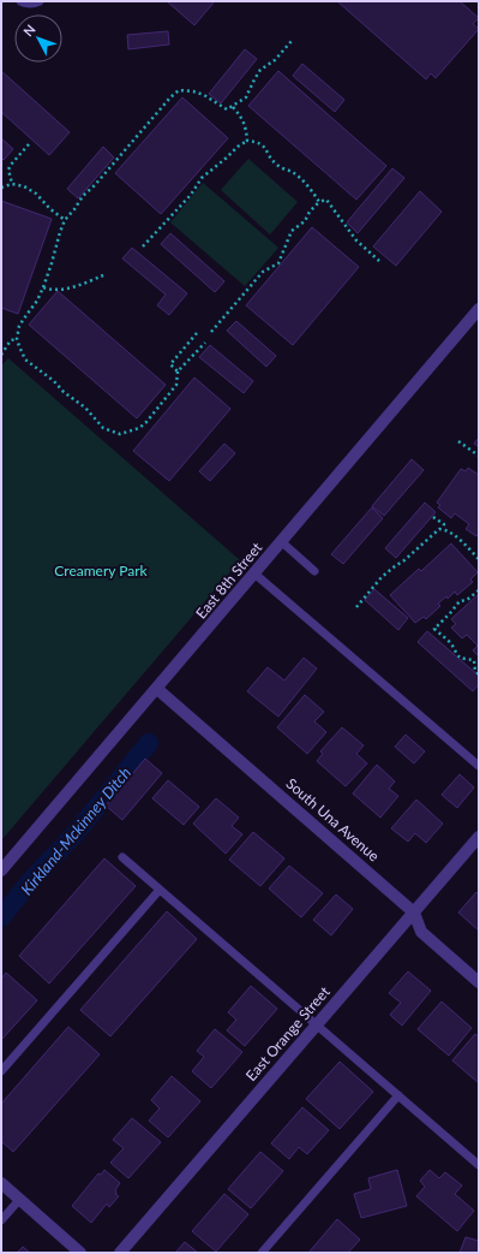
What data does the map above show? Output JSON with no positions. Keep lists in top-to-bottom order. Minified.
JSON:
{"streets":{"street":["East 8th Street","South Una Avenue","East Orange Street"]},"crossings":[["East 8th Street","South Una Avenue"],["South Una Avenue","East Orange Street"]],"water":["Kirkland-Mckinney Ditch"],"parks":["Creamery Park"],"north":"top left"}
